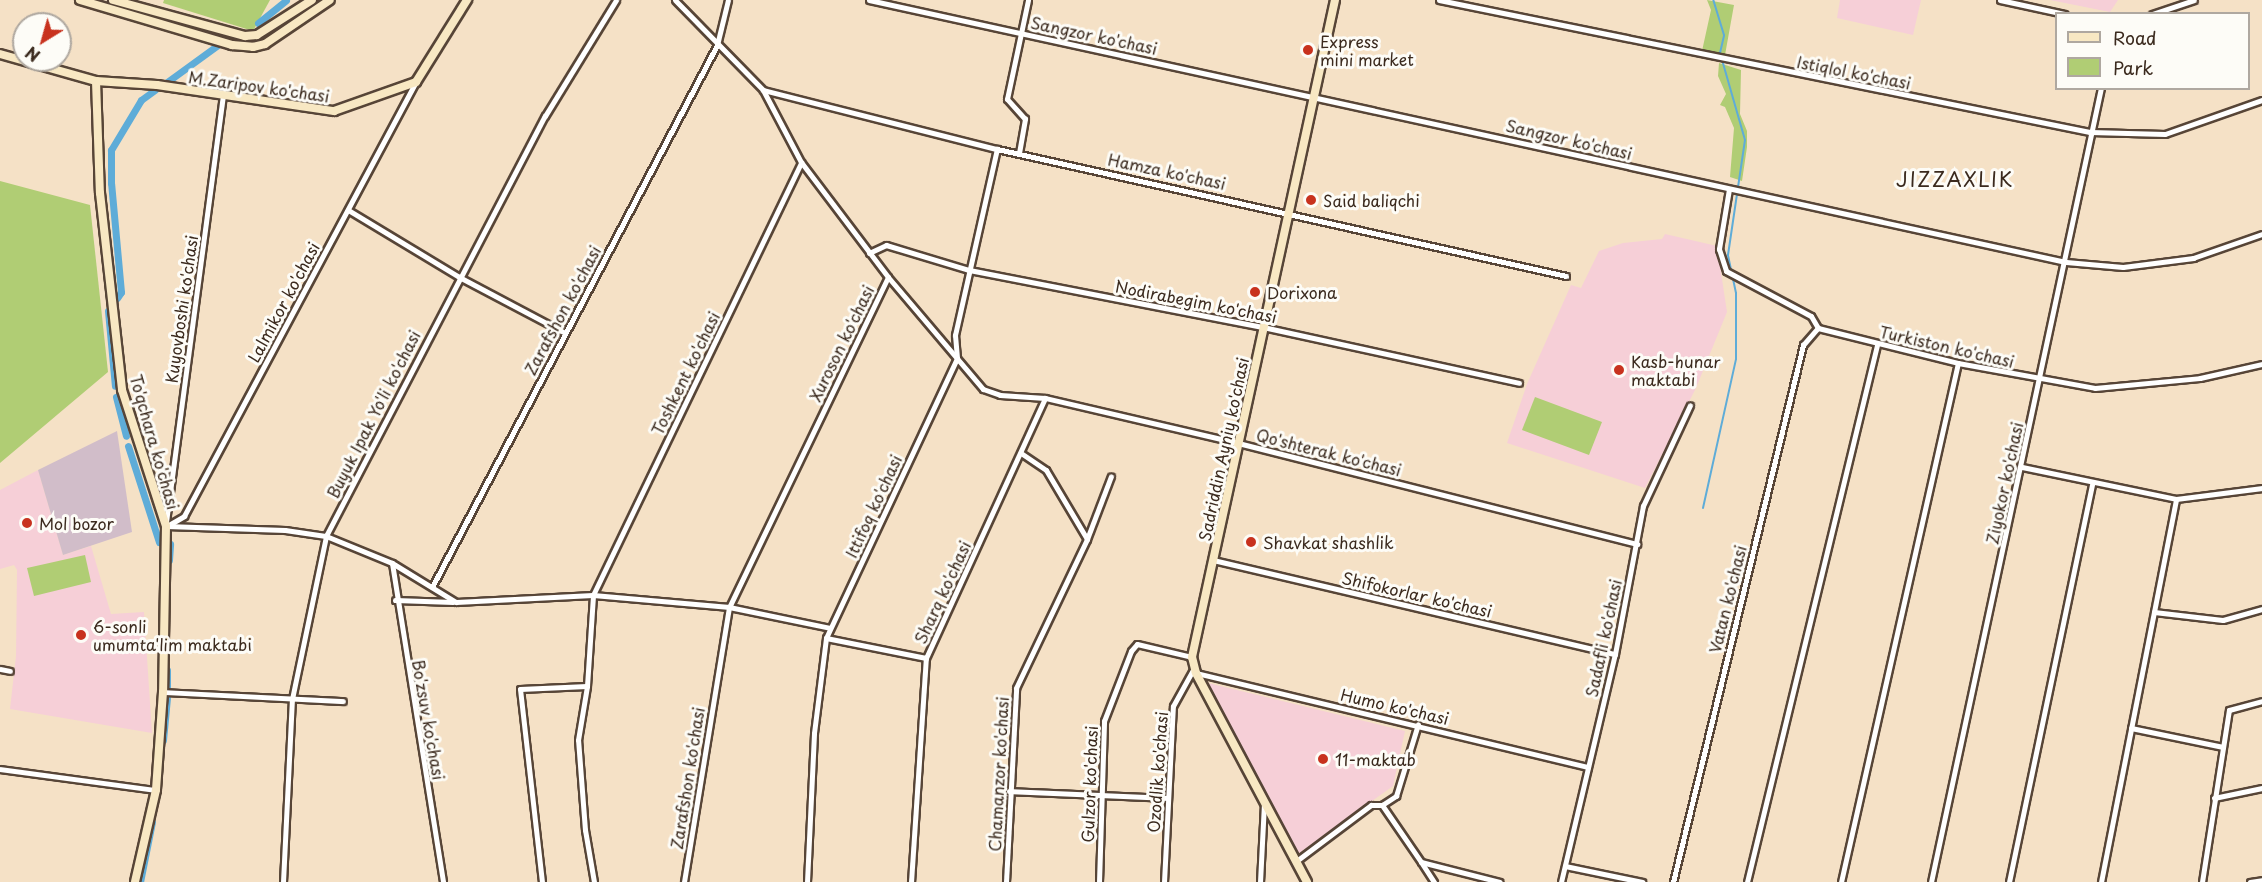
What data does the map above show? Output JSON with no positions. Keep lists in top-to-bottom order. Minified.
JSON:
{"streets":{"street":["Sangzor ko'chasi","Istiqlol ko'chasi","M.Zaripov ko'chasi","Hamza ko'chasi","Nodirabegim ko'chasi","Lalmikor ko'chasi","Kuyovboshi ko'chasi","Zarafshon ko'chasi","Xuroson ko'chasi","Turkiston ko'chasi","Toshkent ko'chasi","Buyuk Ipak Yo'li ko'chasi","To'qchara ko'chasi","Sadriddin Ayniy ko'chasi","Qo'shterak ko'chasi","Ziyokor ko'chasi","Ittifoq ko'chasi","Sharq ko'chasi","Shifokorlar ko'chasi","Vatan ko'chasi","Sadafli ko'chasi","Humo ko'chasi","Bo'zsuv ko'chasi","Ozodlik ko'chasi","Chamanzor ko'chasi","Gulzor ko'chasi"]},"crossings":[["Sangzor ko'chasi","Turkiston ko'chasi"],["Sangzor ko'chasi","Sadriddin Ayniy ko'chasi"],["Sangzor ko'chasi","Ziyokor ko'chasi"],["Istiqlol ko'chasi","Ziyokor ko'chasi"],["M.Zaripov ko'chasi","Lalmikor ko'chasi"],["M.Zaripov ko'chasi","Kuyovboshi ko'chasi"],["M.Zaripov ko'chasi","To'qchara ko'chasi"],["Hamza ko'chasi","Xuroson ko'chasi"],["Hamza ko'chasi","Sadriddin Ayniy ko'chasi"],["Hamza ko'chasi","Ittifoq ko'chasi"],["Nodirabegim ko'chasi","Xuroson ko'chasi"],["Nodirabegim ko'chasi","Sadriddin Ayniy ko'chasi"],["Nodirabegim ko'chasi","Ittifoq ko'chasi"],["Lalmikor ko'chasi","Kuyovboshi ko'chasi"],["Lalmikor ko'chasi","To'qchara ko'chasi"],["Kuyovboshi ko'chasi","To'qchara ko'chasi"],["Zarafshon ko'chasi","Xuroson ko'chasi"],["Xuroson ko'chasi","Toshkent ko'chasi"],["Xuroson ko'chasi","Qo'shterak ko'chasi"],["Turkiston ko'chasi","Ziyokor ko'chasi"],["Turkiston ko'chasi","Vatan ko'chasi"],["Sadriddin Ayniy ko'chasi","Qo'shterak ko'chasi"],["Sadriddin Ayniy ko'chasi","Shifokorlar ko'chasi"],["Sadriddin Ayniy ko'chasi","Humo ko'chasi"],["Sadriddin Ayniy ko'chasi","Ozodlik ko'chasi"],["Sadriddin Ayniy ko'chasi","Gulzor ko'chasi"],["Qo'shterak ko'chasi","Ittifoq ko'chasi"],["Qo'shterak ko'chasi","Sharq ko'chasi"],["Qo'shterak ko'chasi","Sadafli ko'chasi"],["Shifokorlar ko'chasi","Sadafli ko'chasi"],["Sadafli ko'chasi","Humo ko'chasi"],["Humo ko'chasi","Ozodlik ko'chasi"]],"districts":["JIZZAXLIK"],"places":["Express mini market","Said baliqchi","Dorixona","Kasb-hunar maktabi","Mol bozor","Shavkat shashlik","6-sonli umumta'lim maktabi","11-maktab"],"legend":["Road","Park"],"north":"bottom left"}
